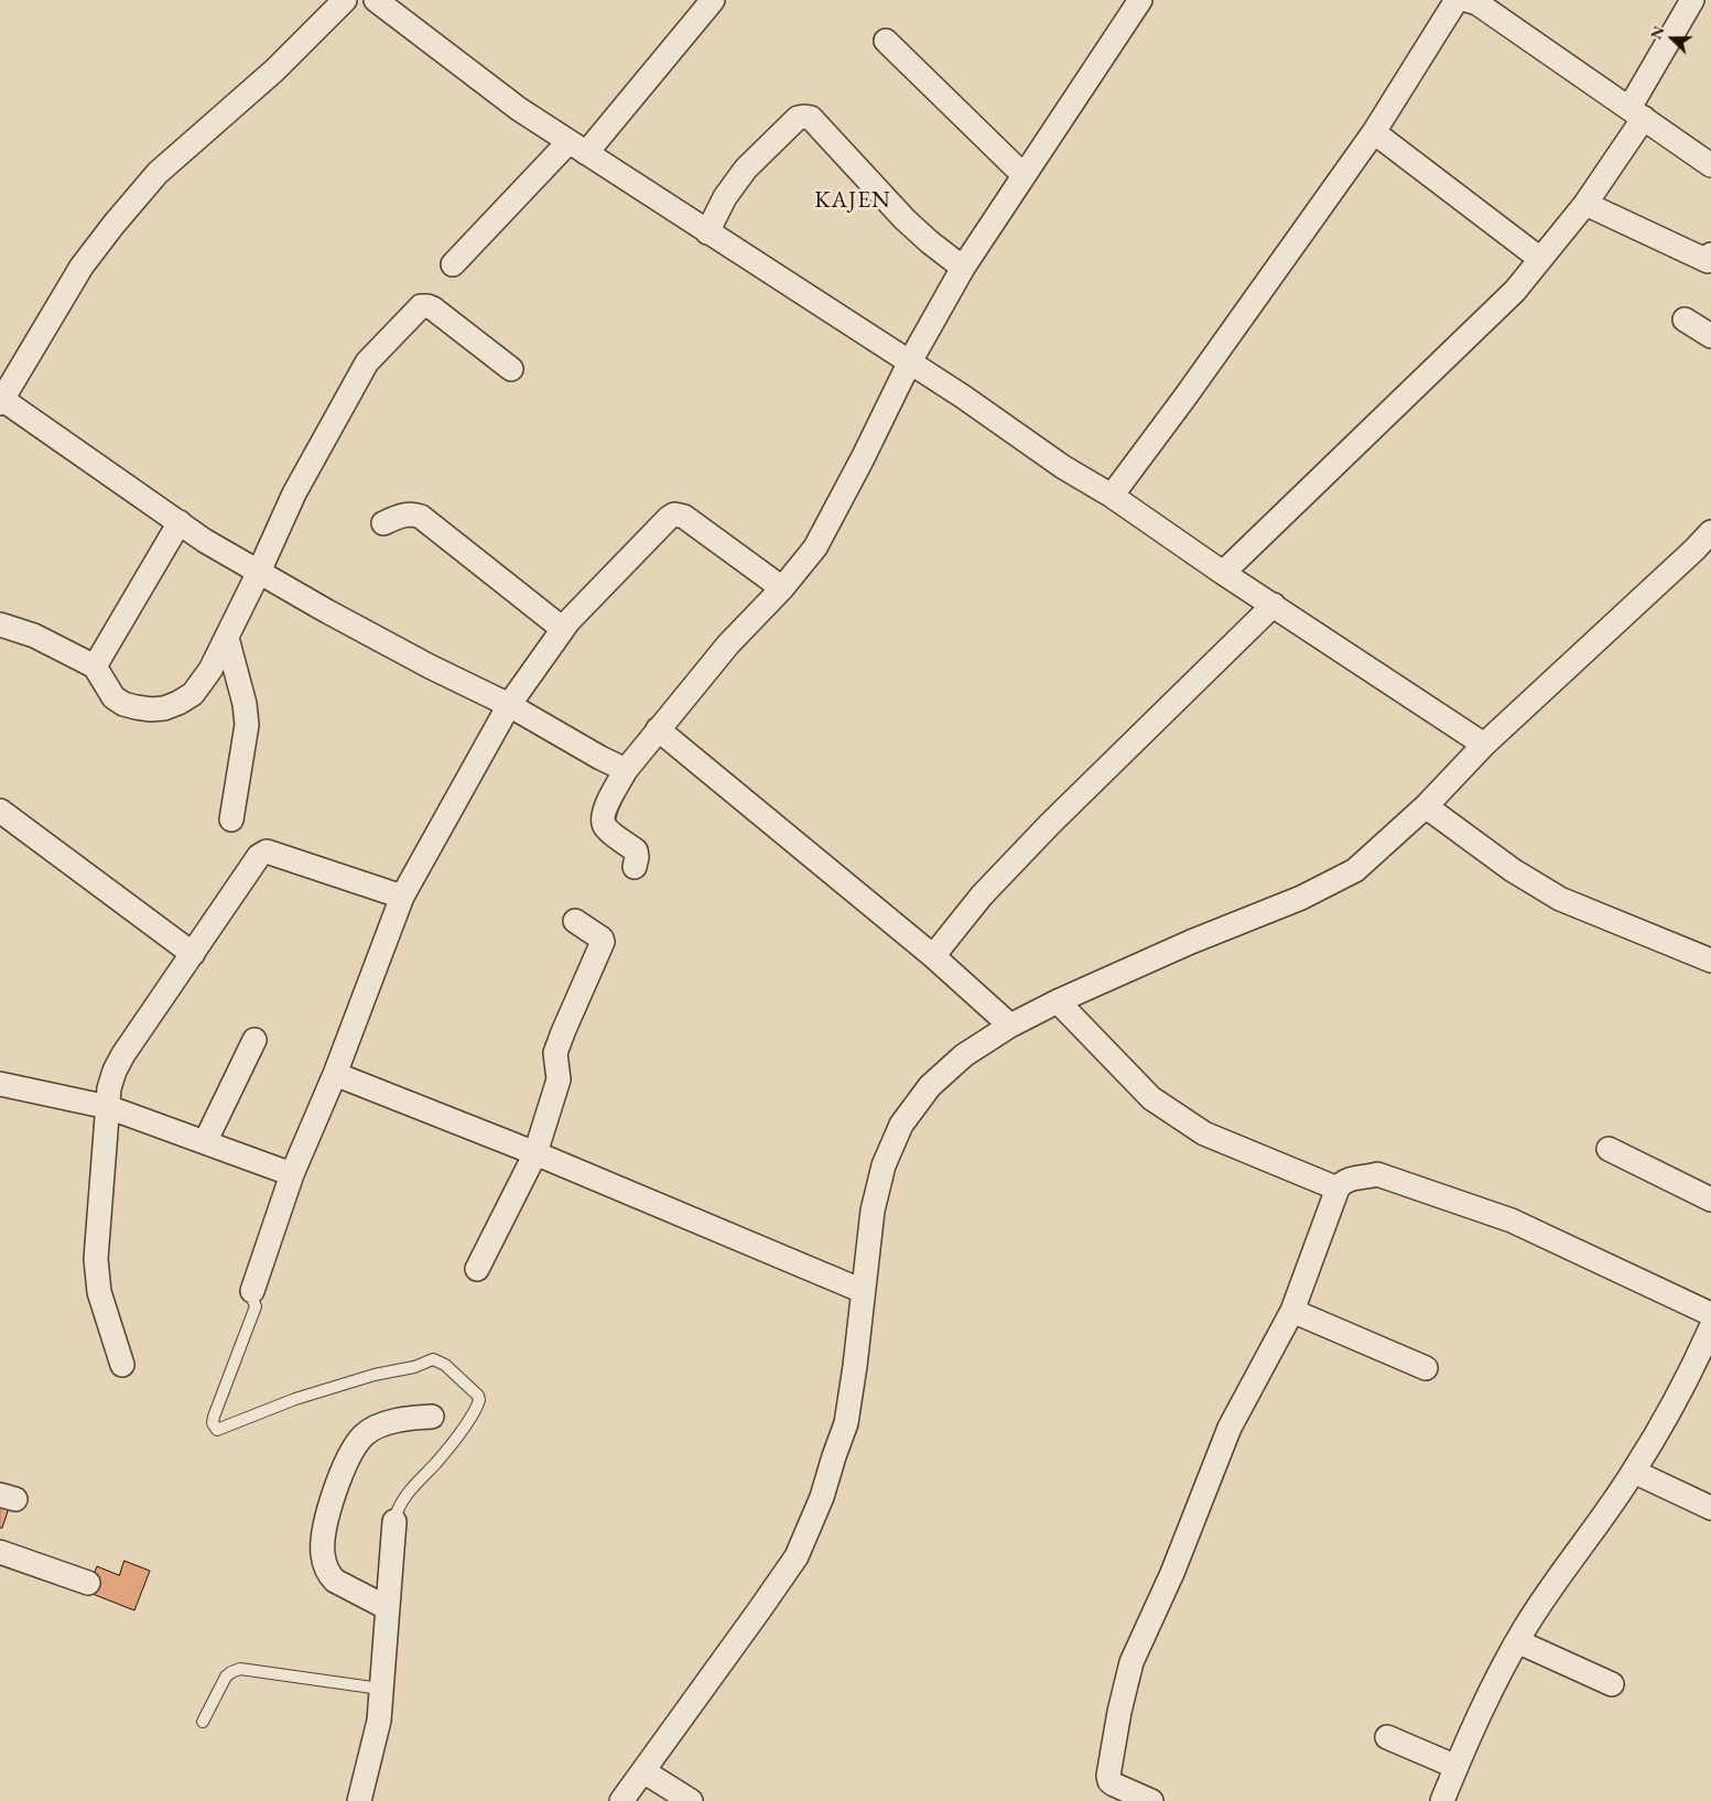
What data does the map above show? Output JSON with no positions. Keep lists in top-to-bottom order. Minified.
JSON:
{"districts":["KAJEN"],"north":"left"}
